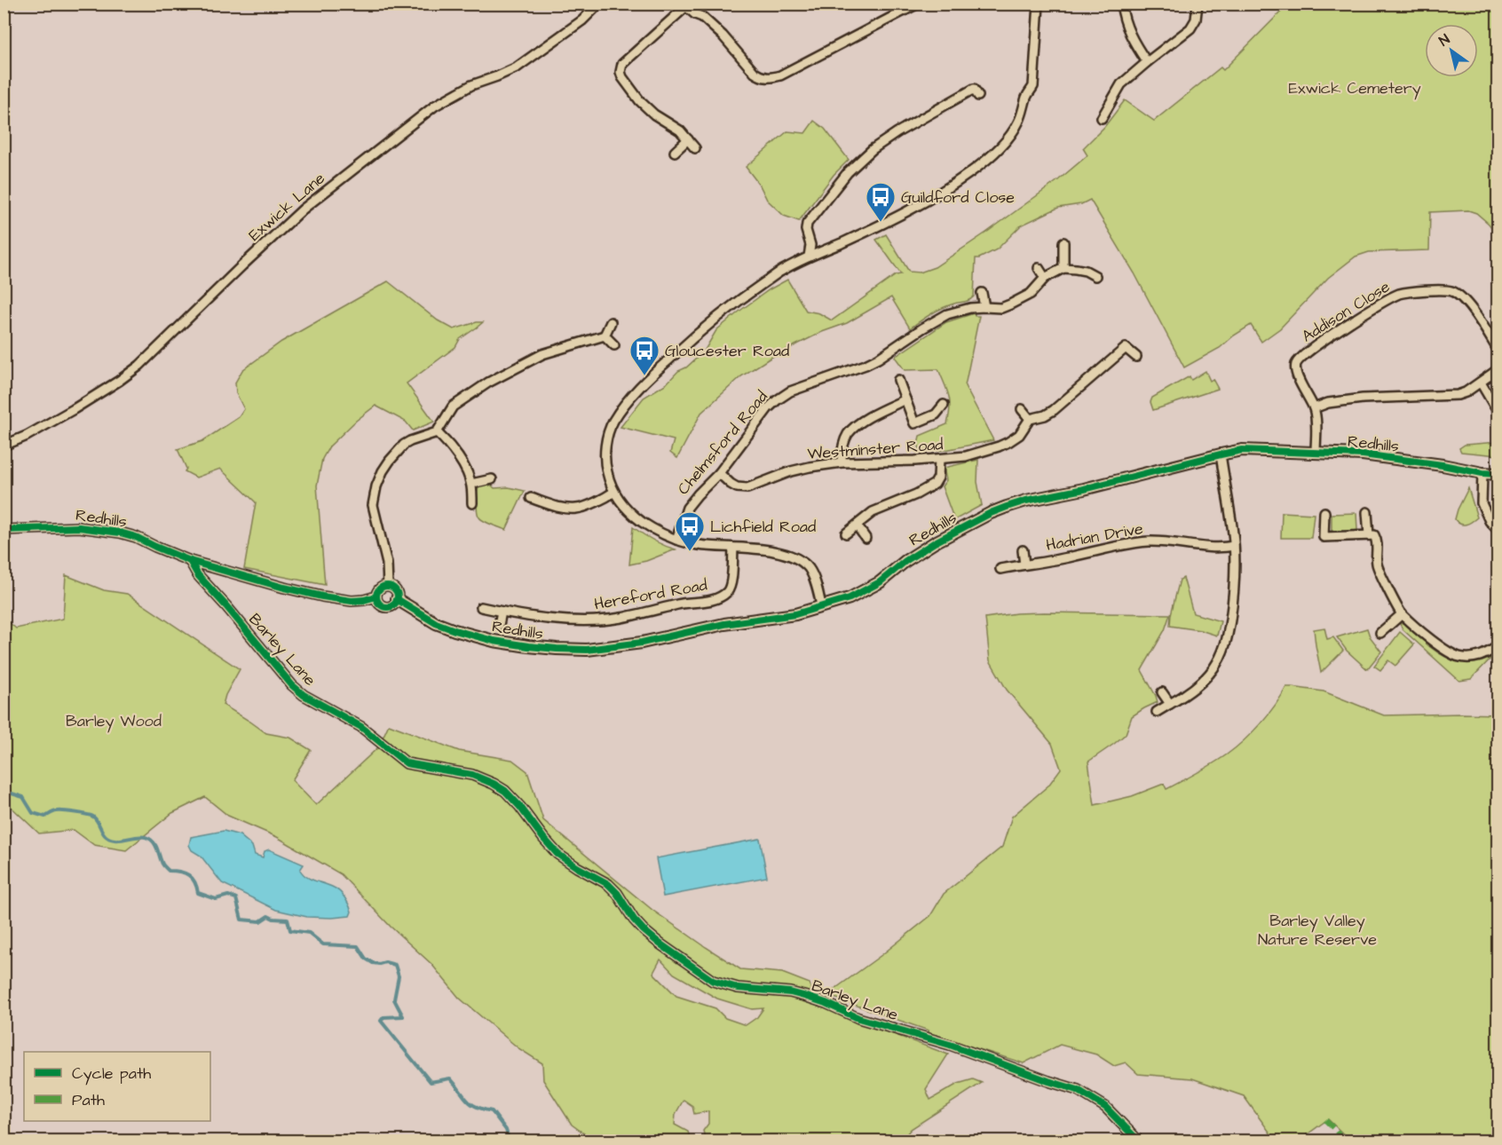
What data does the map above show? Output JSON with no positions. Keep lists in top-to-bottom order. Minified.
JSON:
{"streets":{"street":["Exwick Lane","Addison Close","Chelmsford Road","Redhills","Westminster Road","Hadrian Drive","Hereford Road","Barley Lane"]},"crossings":[["Addison Close","Redhills"],["Chelmsford Road","Westminster Road"],["Redhills","Barley Lane"]],"parks":["Exwick Cemetery","Barley Wood","Barley Valley Nature Reserve"],"places":{"bus stop":["Guildford Close","Gloucester Road","Lichfield Road"]},"legend":["Cycle path","Path"],"north":"top left"}
